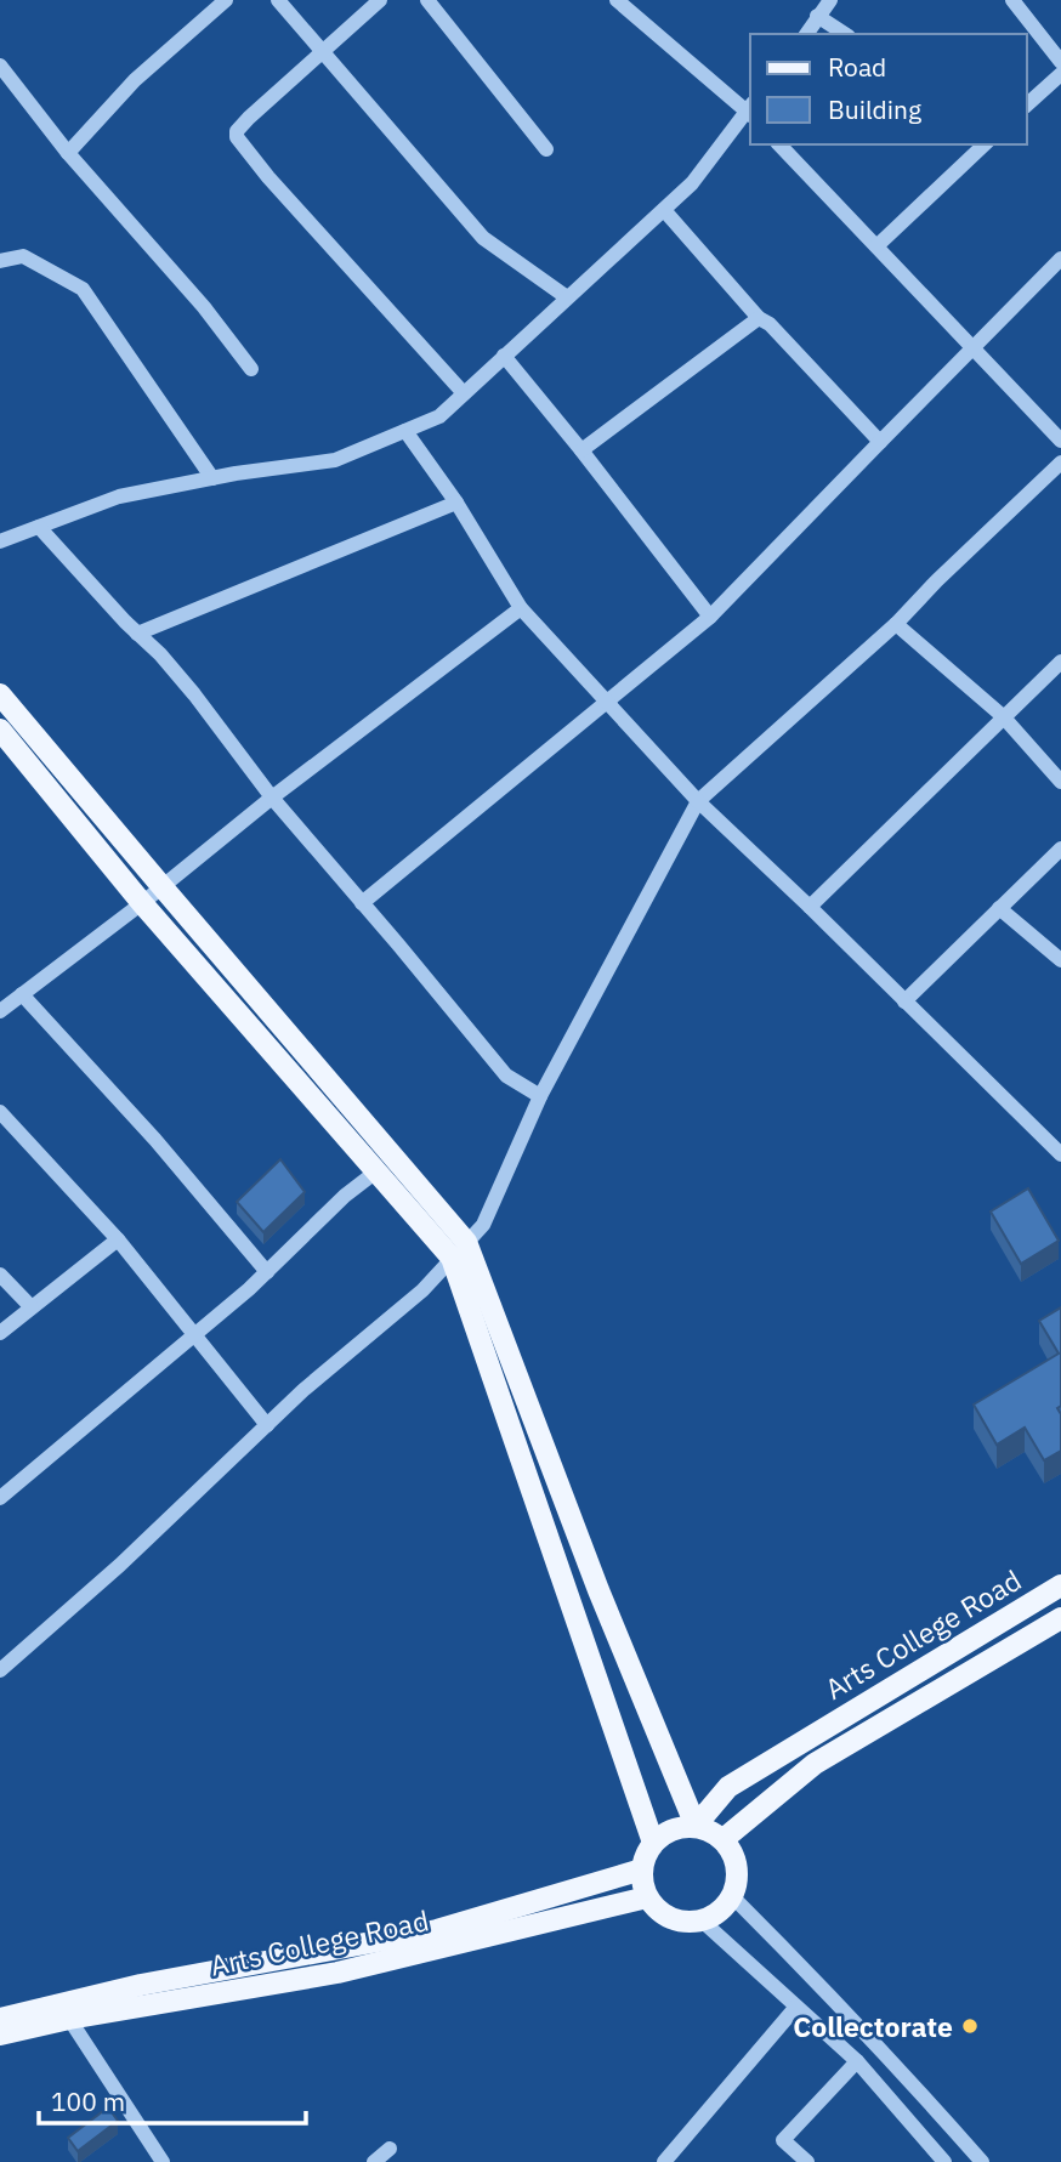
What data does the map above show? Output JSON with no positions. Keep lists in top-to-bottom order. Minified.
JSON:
{"streets":{"main road":["Arts College Road"]},"places":["Collectorate"],"legend":["Road","Building"],"scale_bar":"100 m"}
